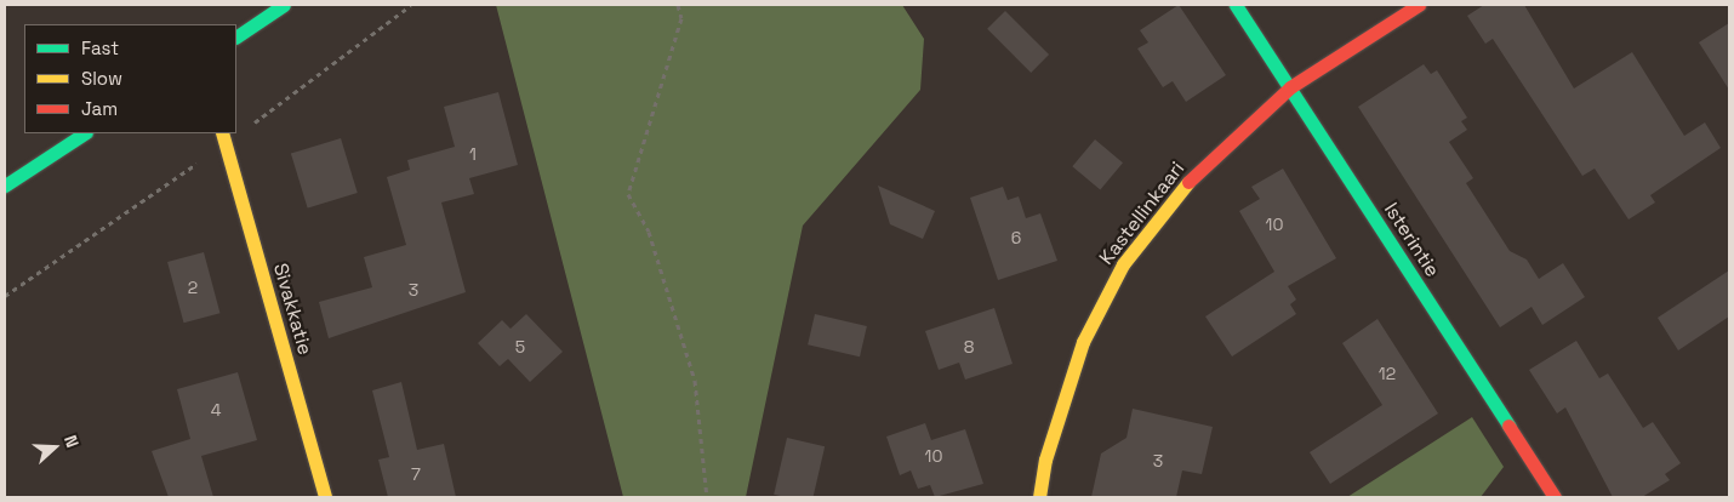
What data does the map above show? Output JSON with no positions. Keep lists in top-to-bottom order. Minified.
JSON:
{"streets":{"street":["Kastellinkaari","Isterintie","Sivakkatie"]},"crossings":[["Kastellinkaari","Isterintie"]],"house_numbers":["1","10","6","2","3","5","8","12","4","10","3","7"],"legend":["Fast","Slow","Jam"],"north":"right"}
